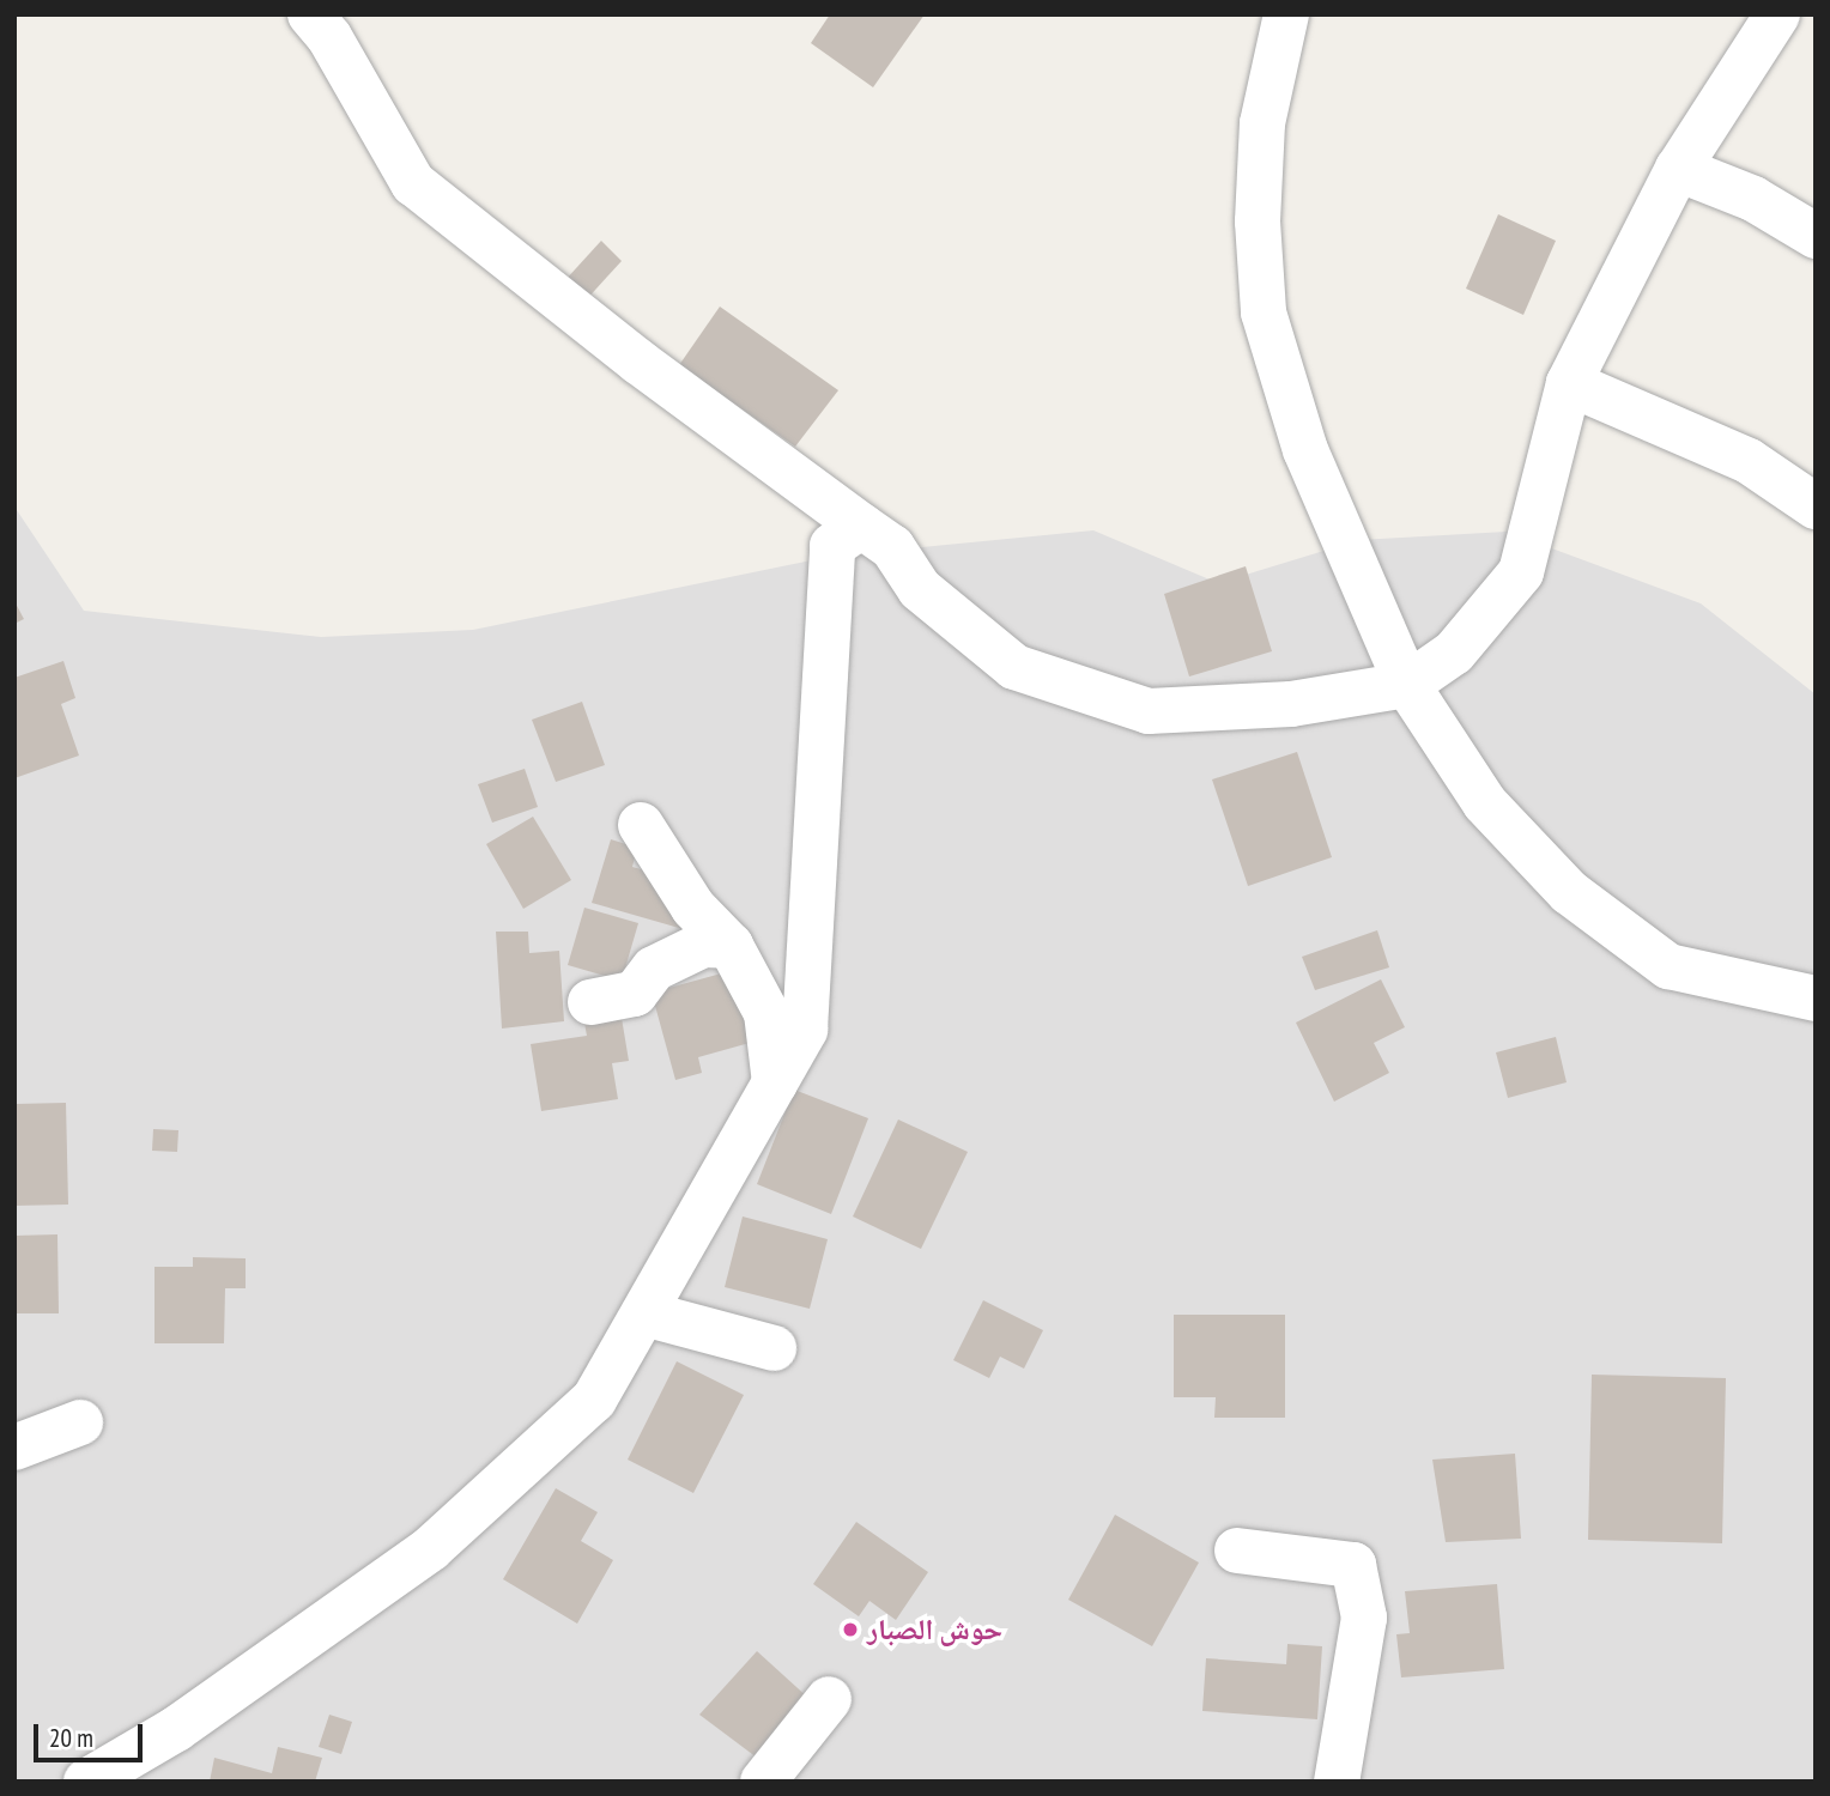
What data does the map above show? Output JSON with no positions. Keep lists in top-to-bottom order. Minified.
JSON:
{"places":["حوش الصبار"],"scale_bar":"20 m"}
